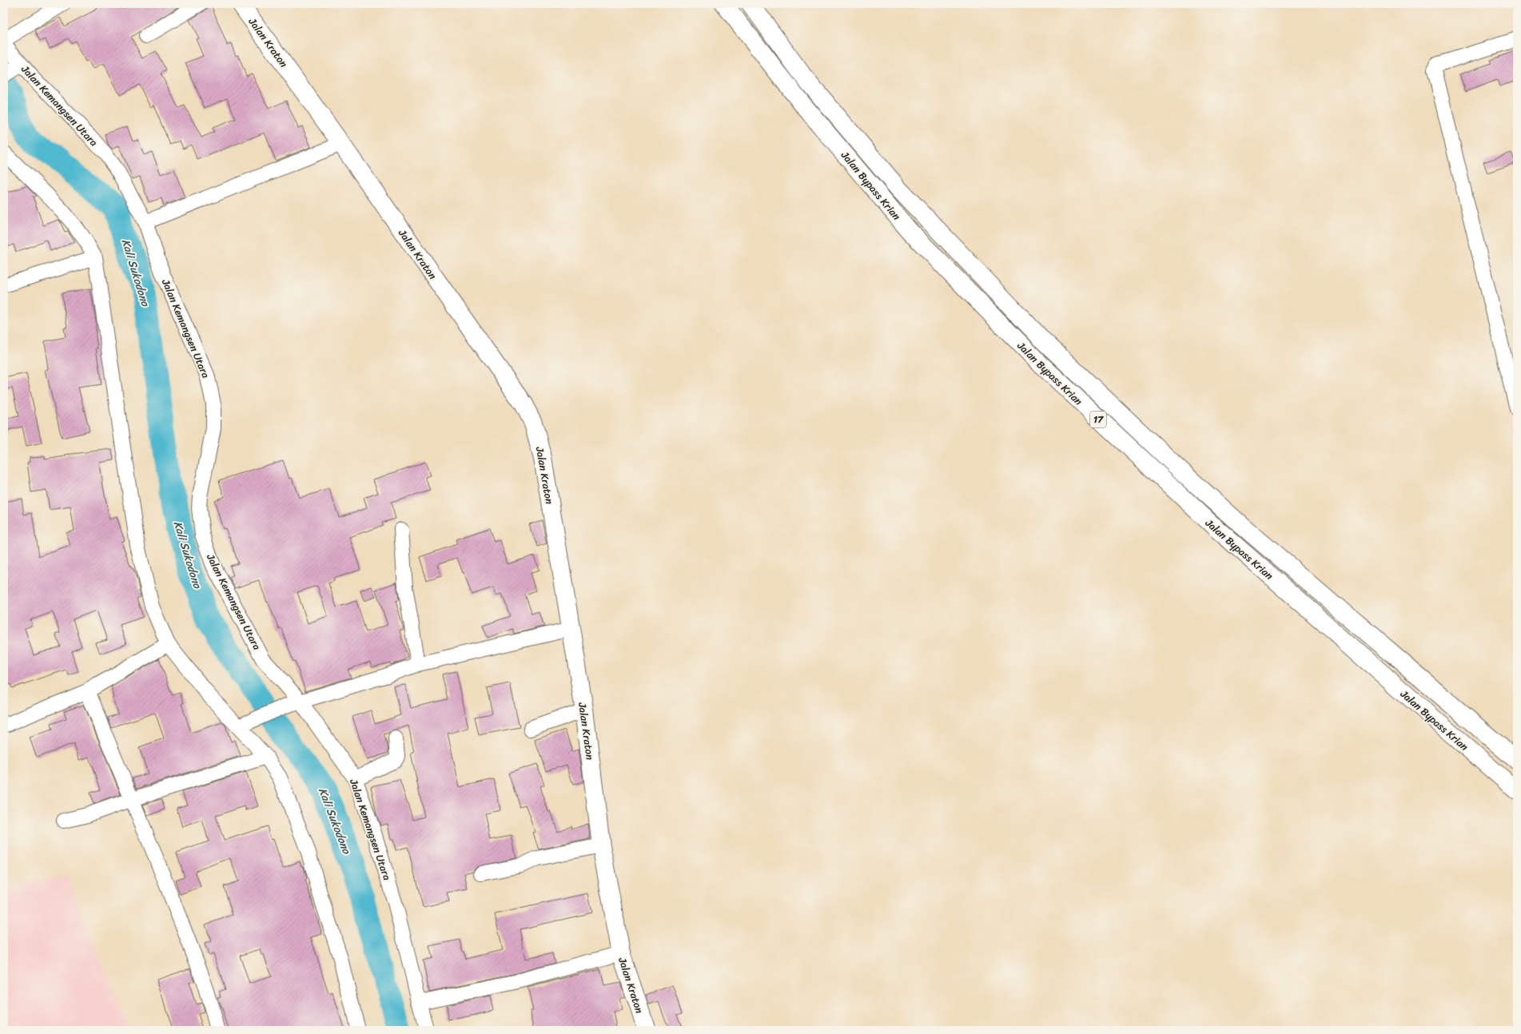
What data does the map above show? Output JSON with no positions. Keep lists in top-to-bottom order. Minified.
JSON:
{"streets":{"main road":["Jalan Kraton","Jalan Bypass Krian","17"],"street":["Jalan Kemangsen Utara"]},"water":["Kali Sukodono"]}
